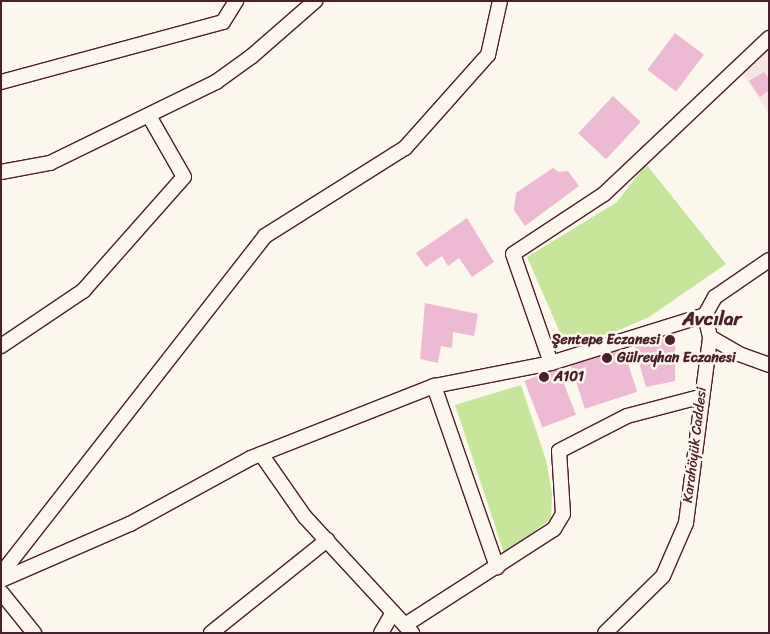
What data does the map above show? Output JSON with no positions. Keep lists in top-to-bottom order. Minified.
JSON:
{"streets":{"street":["Karahöyük Caddesi"]},"districts":["Avcılar"],"places":["Şentepe Eczanesi","Gülreyhan Eczanesi","A101"]}
